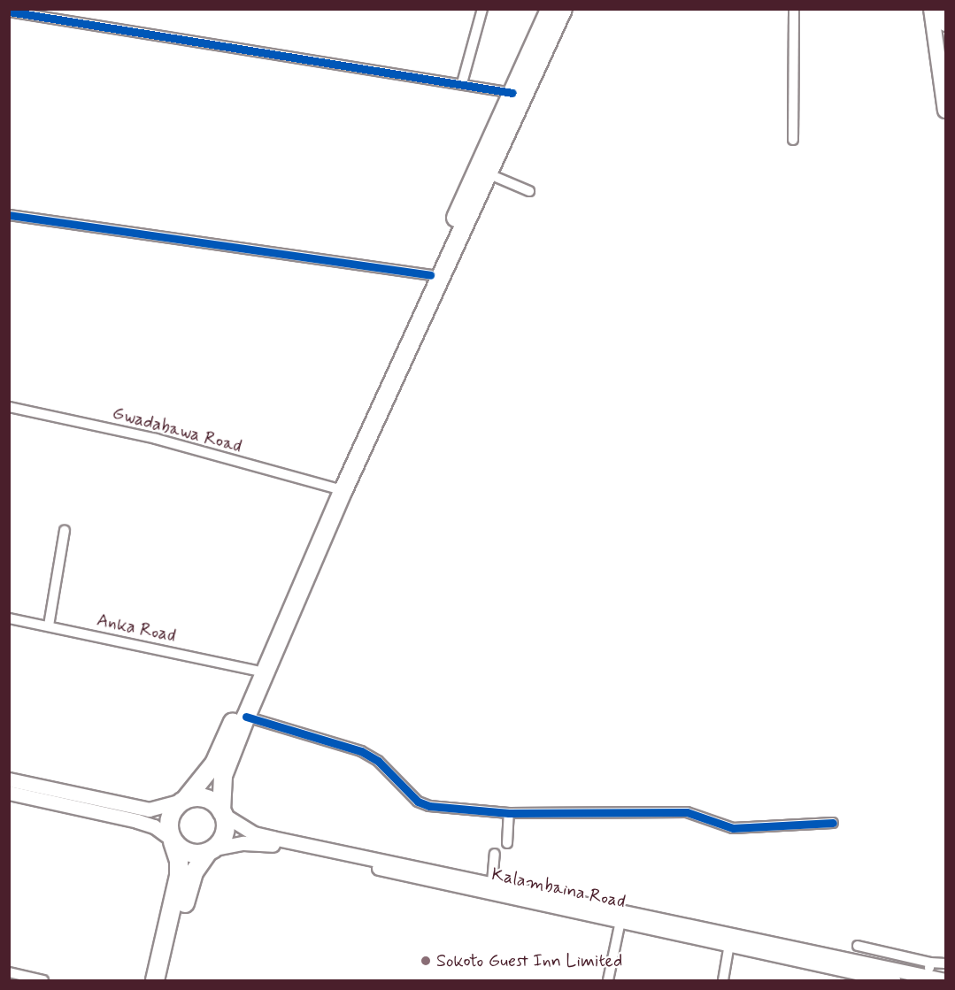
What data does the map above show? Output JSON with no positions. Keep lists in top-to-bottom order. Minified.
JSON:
{"streets":{"main road":["Kalambaina Road"],"street":["Gwadabawa Road","Anka Road"]},"places":["Sokoto Guest Inn Limited"]}
